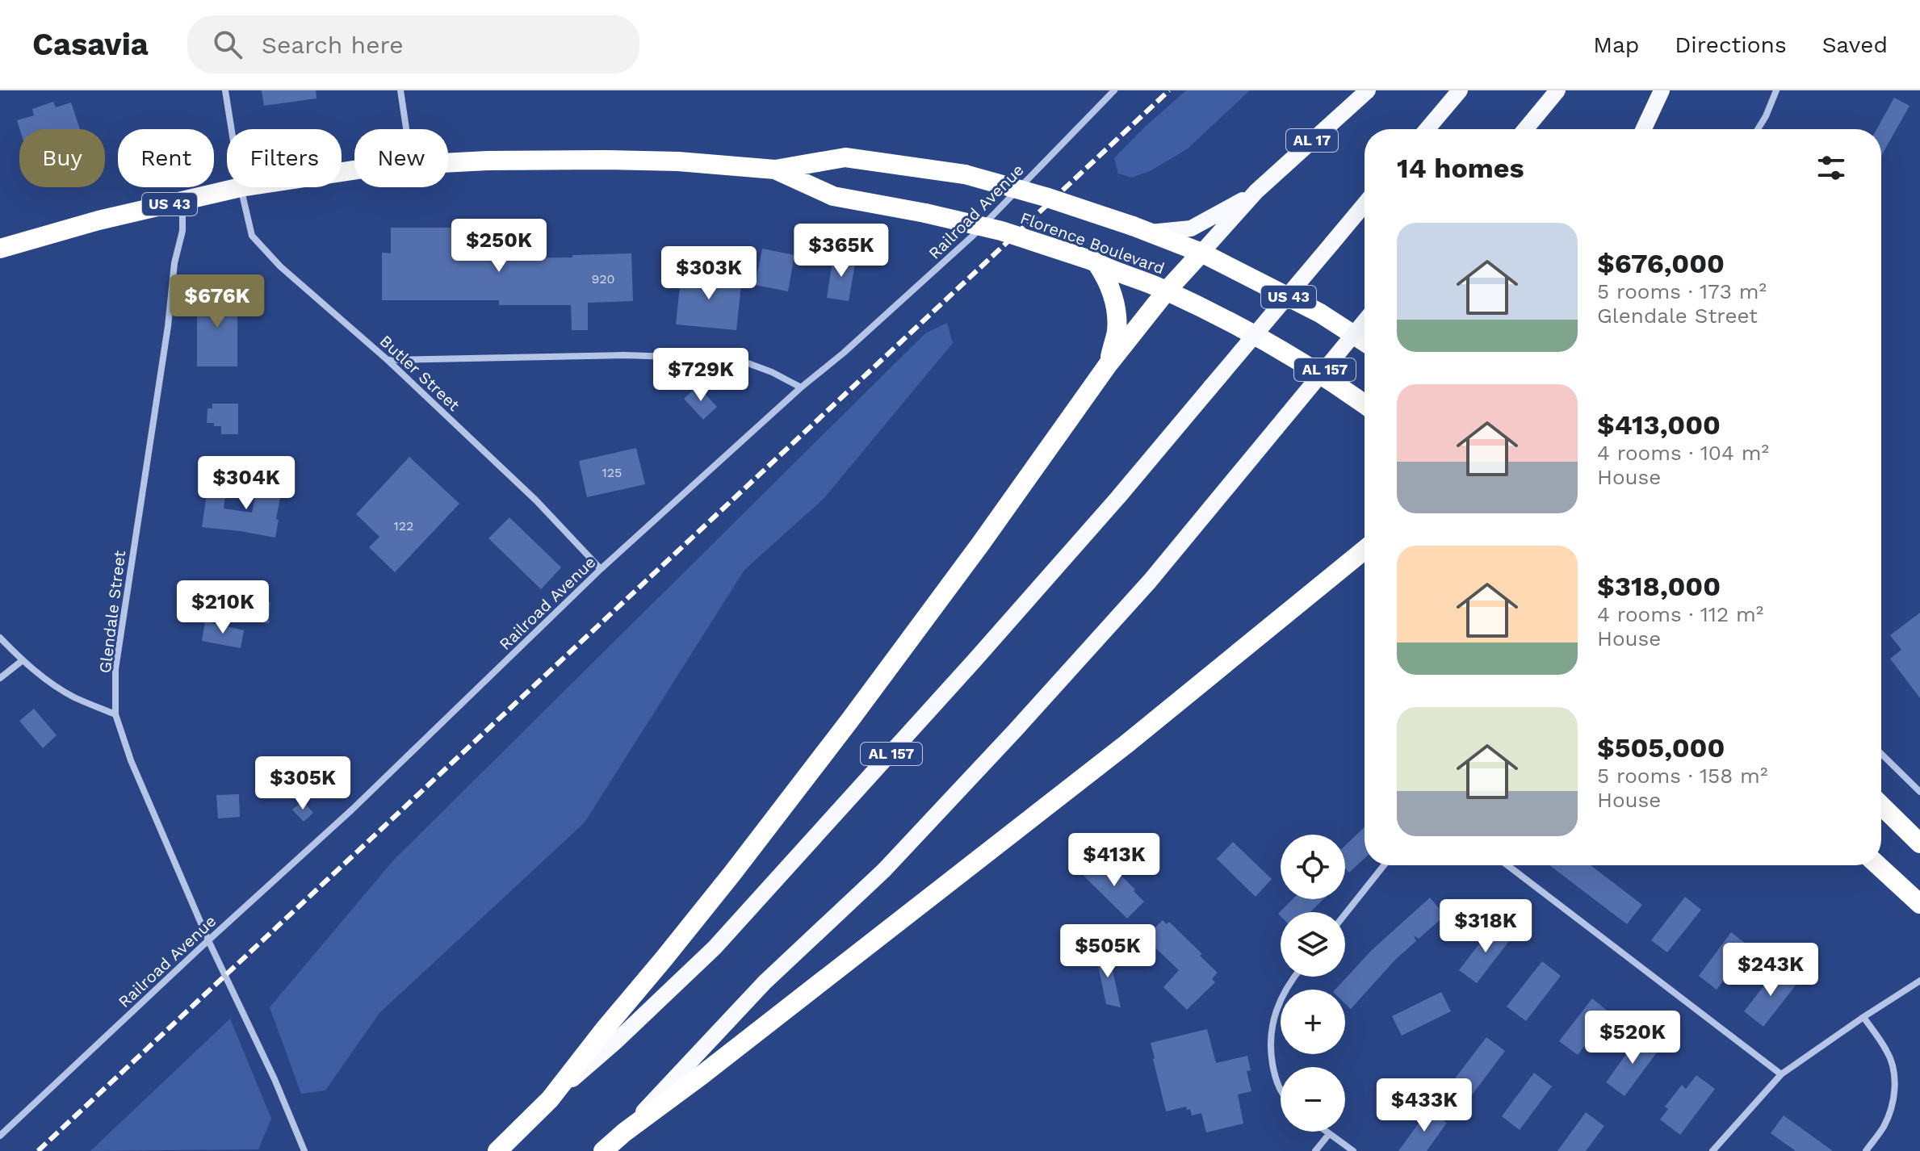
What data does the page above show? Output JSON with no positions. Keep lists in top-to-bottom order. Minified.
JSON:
{"streets":{"highway":["US 43","Florence Boulevard","AL 157"],"main road":["AL 17"],"street":["Railroad Avenue","Butler Street","Glendale Street"]},"crossings":[["AL 17","Florence Boulevard"],["Railroad Avenue","Butler Street"],["Railroad Avenue","Glendale Street"],["Florence Boulevard","Butler Street"],["Florence Boulevard","Glendale Street"]],"house_numbers":["920","125","122"],"page":{"header":"Casavia","search":"Search here","nav":["Map","Directions","Saved"],"chip":["Buy","Rent","Filters","New"],"heading":"14 homes","list":[{"name":"$676,000","note":"5 rooms · 173 m² · Glendale Street"},{"name":"$413,000","note":"4 rooms · 104 m² · House"},{"name":"$318,000","note":"4 rooms · 112 m² · House"},{"name":"$505,000","note":"5 rooms · 158 m² · House"}],"price":["$250K","$365K","$303K","$676K","$729K","$304K","$210K","$305K","$413K","$318K","$505K","$243K","$520K","$433K"],"map_buttons":["+","−"]}}
